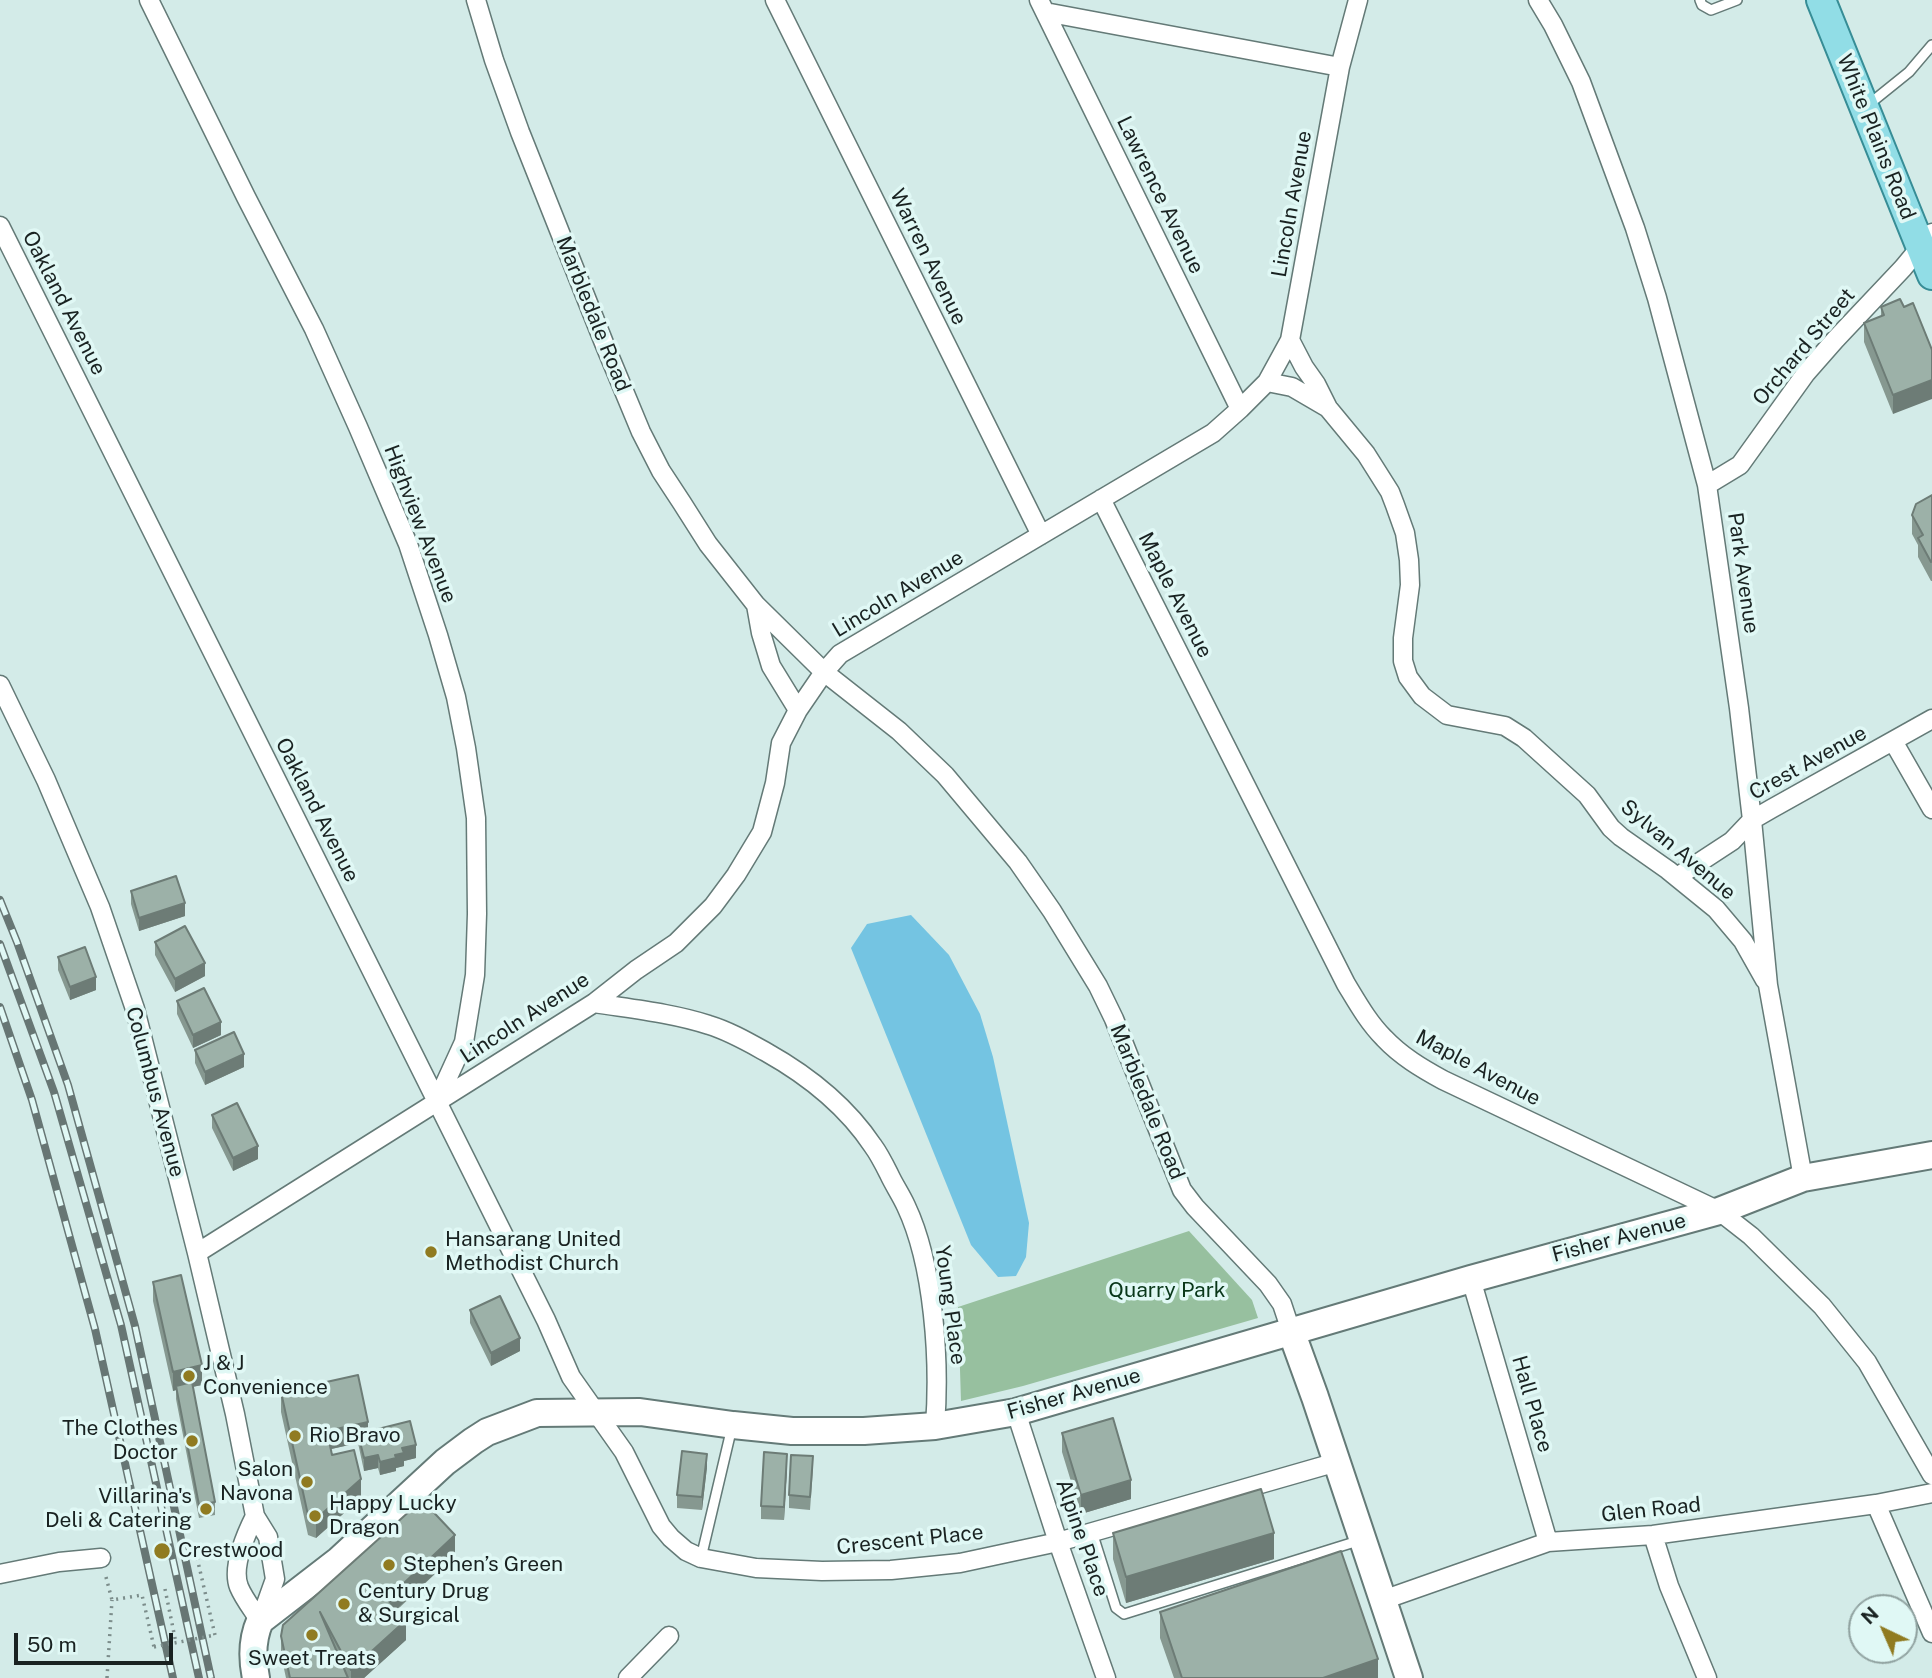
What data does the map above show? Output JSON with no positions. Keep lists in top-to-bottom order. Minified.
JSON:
{"streets":{"main road":["White Plains Road"],"street":["Lawrence Avenue","Lincoln Avenue","Warren Avenue","Oakland Avenue","Marbledale Road","Orchard Street","Highview Avenue","Park Avenue","Maple Avenue","Crest Avenue","Sylvan Avenue","Columbus Avenue","Fisher Avenue","Young Place","Hall Place","Glen Road","Alpine Place","Crescent Place"]},"crossings":[["White Plains Road","Orchard Street"],["Lawrence Avenue","Lincoln Avenue"],["Lincoln Avenue","Warren Avenue"],["Lincoln Avenue","Oakland Avenue"],["Lincoln Avenue","Marbledale Road"],["Lincoln Avenue","Highview Avenue"],["Lincoln Avenue","Maple Avenue"],["Lincoln Avenue","Sylvan Avenue"],["Lincoln Avenue","Columbus Avenue"],["Lincoln Avenue","Young Place"],["Oakland Avenue","Highview Avenue"],["Oakland Avenue","Fisher Avenue"],["Oakland Avenue","Crescent Place"],["Marbledale Road","Fisher Avenue"],["Marbledale Road","Glen Road"],["Marbledale Road","Crescent Place"],["Orchard Street","Park Avenue"],["Park Avenue","Crest Avenue"],["Park Avenue","Sylvan Avenue"],["Park Avenue","Fisher Avenue"],["Maple Avenue","Fisher Avenue"],["Crest Avenue","Sylvan Avenue"],["Columbus Avenue","Fisher Avenue"],["Fisher Avenue","Young Place"],["Fisher Avenue","Hall Place"],["Fisher Avenue","Alpine Place"],["Fisher Avenue","Crescent Place"],["Hall Place","Glen Road"],["Alpine Place","Crescent Place"]],"parks":["Quarry Park"],"places":["Hansarang United Methodist Church","J & J Convenience","Rio Bravo","The Clothes Doctor","Salon Navona","Villarina's Deli & Catering","Happy Lucky Dragon","Crestwood","Stephen’s Green","Century Drug & Surgical","Sweet Treats"],"scale_bar":"50 m","north":"top left"}
